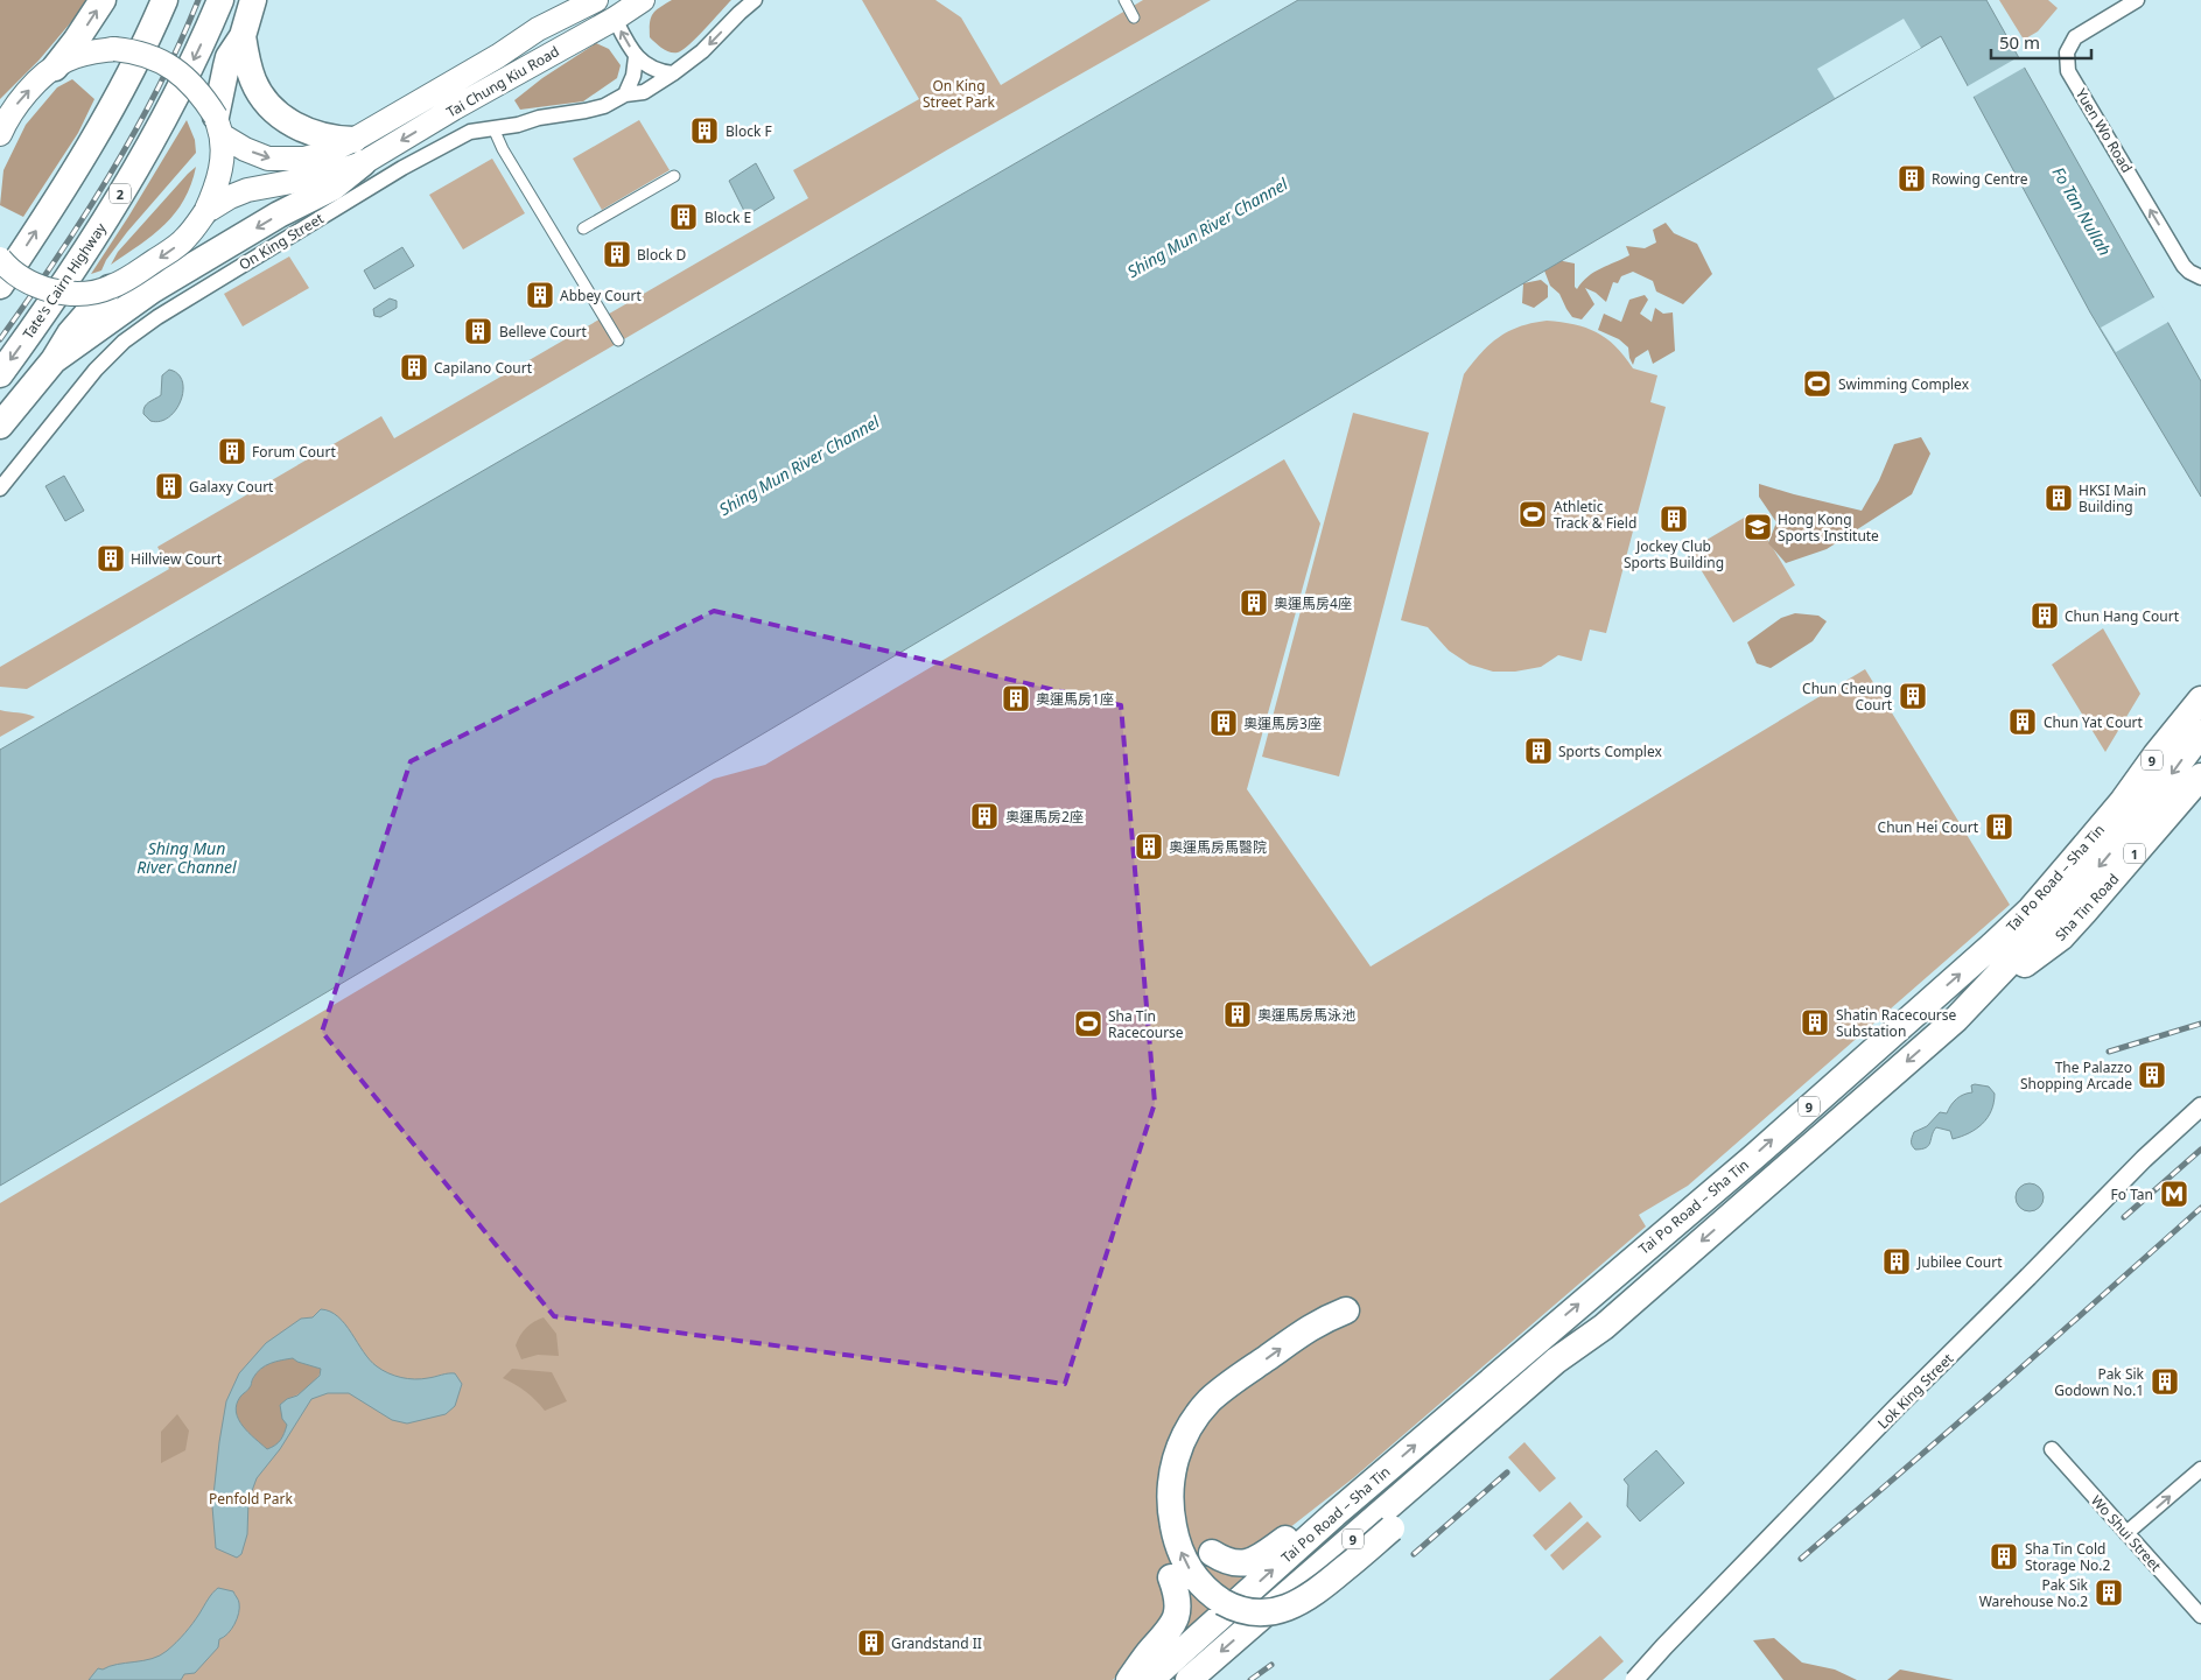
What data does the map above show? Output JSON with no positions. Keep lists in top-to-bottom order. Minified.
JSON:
{"streets":{"highway":["2","Tate's Cairn Highway","9","1","Tai Po Road – Sha Tin","Sha Tin Road"],"main road":["Tai Chung Kiu Road"],"street":["Yuen Wo Road","On King Street","Lok King Street","Wo Shui Street"]},"crossings":[["Tai Po Road – Sha Tin","Sha Tin Road"]],"one_way":["Yuen Wo Road"],"water":["Fo Tan Nullah","Shing Mun River Channel"],"parks":["On King Street Park","Penfold Park"],"places":{"building":["Block F","Rowing Centre","Block E","Block D","Abbey Court","Belleve Court","Capilano Court","Forum Court","Galaxy Court","HKSI Main Building","Jockey Club Sports Building","Hillview Court","奧運馬房4座","Chun Hang Court","Chun Cheung Court","奧運馬房1座","Chun Yat Court","奧運馬房3座","Sports Complex","奧運馬房2座","Chun Hei Court","奧運馬房馬醫院","奧運馬房馬泳池","Shatin Racecourse Substation","The Palazzo Shopping Arcade","Jubilee Court","Pak Sik Godown No.1","Sha Tin Cold Storage No.2","Pak Sik Warehouse No.2","Grandstand II"],"sports":["Swimming Complex","Athletic Track & Field","Sha Tin Racecourse"],"school or university":["Hong Kong Sports Institute"],"metro station":["Fo Tan"]},"scale_bar":"50 m"}
